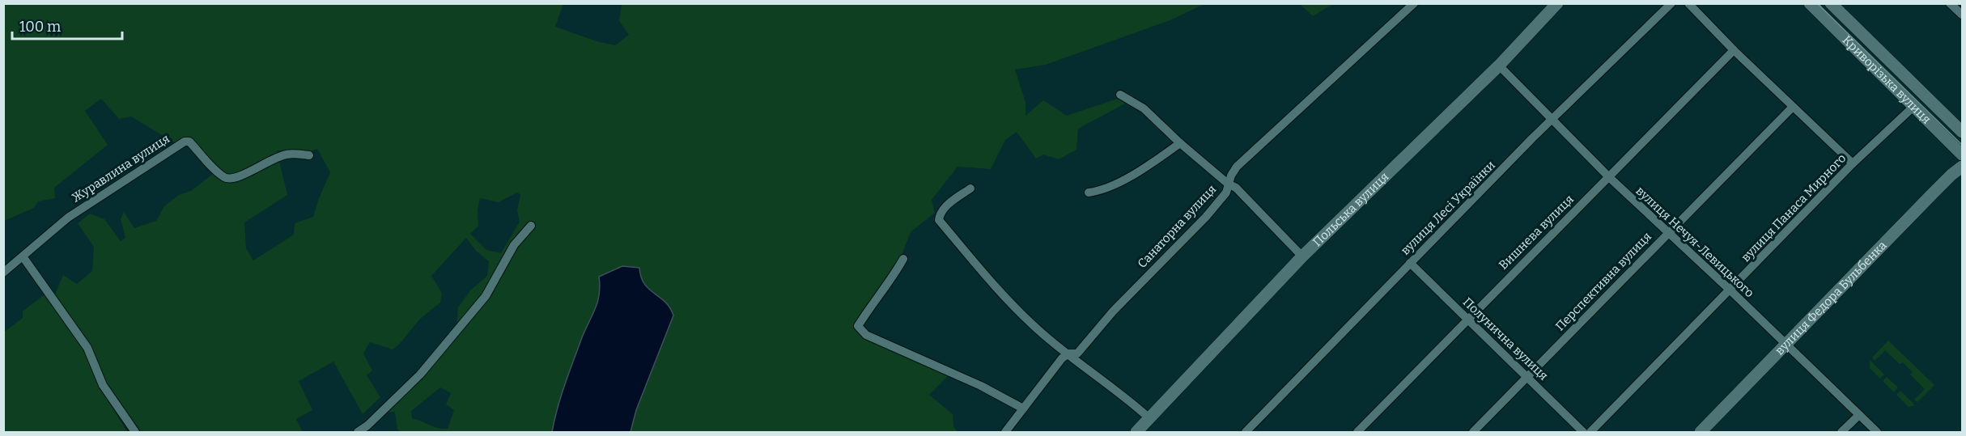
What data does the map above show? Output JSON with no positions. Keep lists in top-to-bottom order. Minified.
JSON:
{"streets":{"street":["Криворізька вулиця","Журавлина вулиця","вулиця Лесі Українки","вулиця Панаса Мирного","Польська вулиця","Санаторна вулиця","Вишнева вулиця","вулиця Нечуя-Левицького","Перспективна вулиця","вулиця Федора Бульбенка","Полунична вулиця"]},"crossings":[["Криворізька вулиця","вулиця Панаса Мирного"],["вулиця Лесі Українки","вулиця Нечуя-Левицького"],["вулиця Лесі Українки","Полунична вулиця"],["вулиця Панаса Мирного","вулиця Нечуя-Левицького"],["Польська вулиця","вулиця Нечуя-Левицького"],["Вишнева вулиця","вулиця Нечуя-Левицького"],["Вишнева вулиця","Полунична вулиця"],["вулиця Нечуя-Левицького","Перспективна вулиця"],["вулиця Нечуя-Левицького","вулиця Федора Бульбенка"],["Перспективна вулиця","Полунична вулиця"]],"scale_bar":"100 m"}
